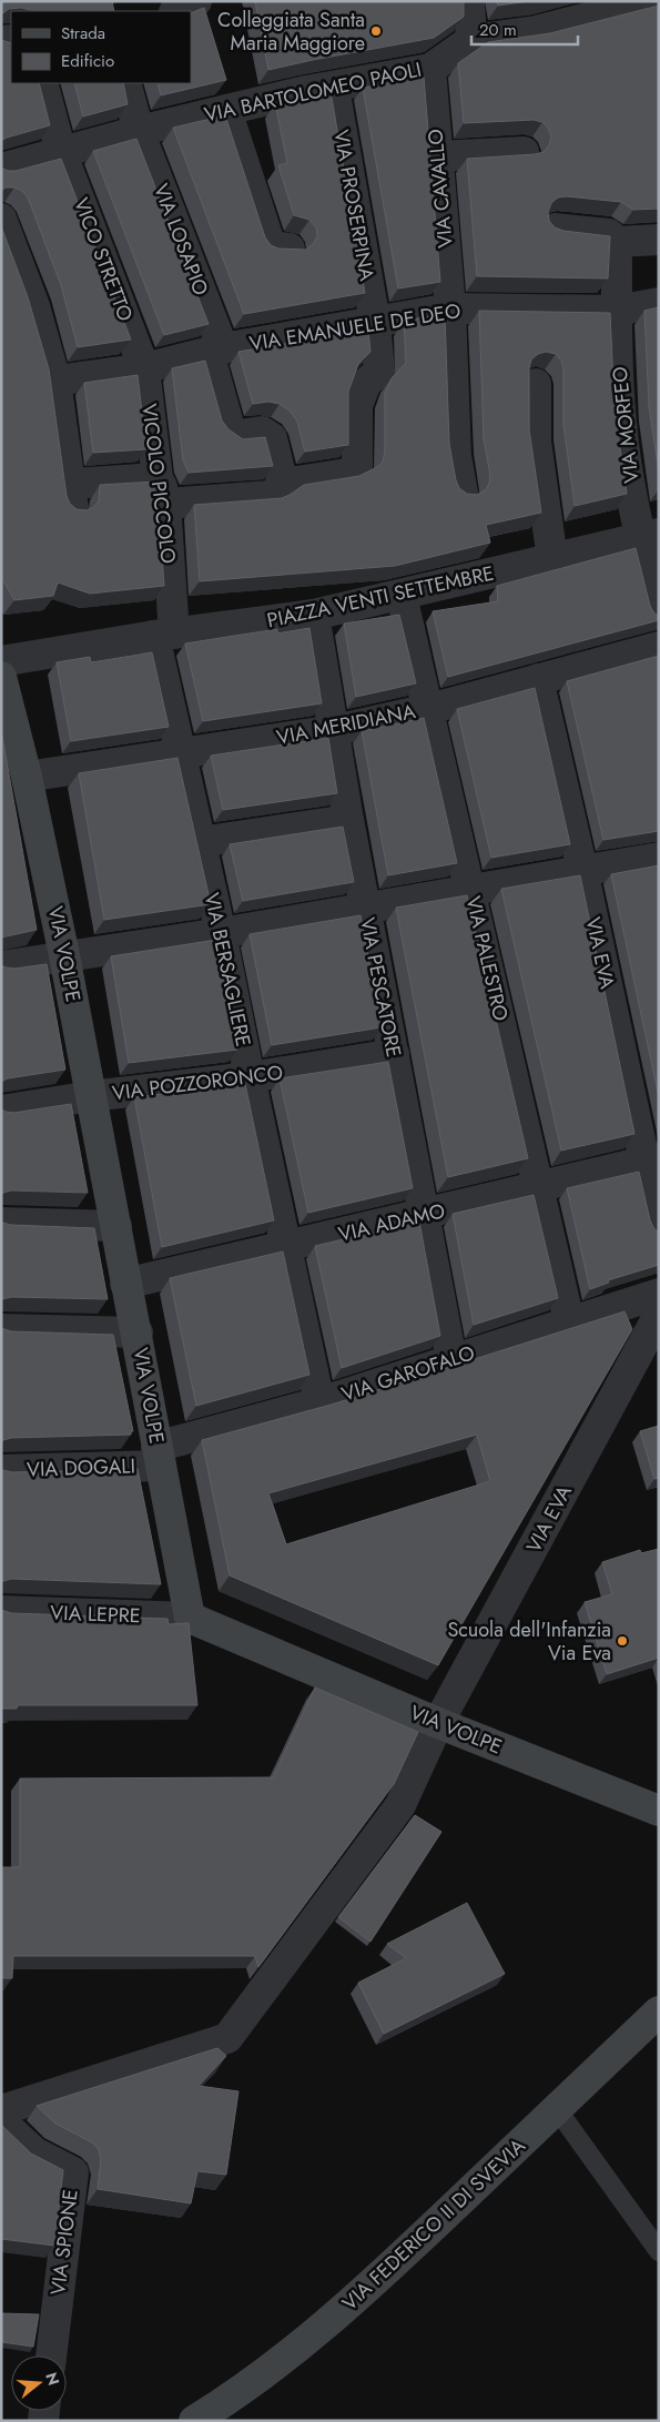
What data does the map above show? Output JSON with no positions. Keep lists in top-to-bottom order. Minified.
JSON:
{"streets":{"main road":["VIA VOLPE","VIA FEDERICO II DI SVEVIA"],"street":["VIA BARTOLOMEO PAOLI","VIA CAVALLO","VIA PROSERPINA","VIA LOSAPIO","VICO STRETTO","VIA EMANUELE DE DEO","VIA MORFEO","VICOLO PICCOLO","PIAZZA VENTI SETTEMBRE","VIA MERIDIANA","VIA EVA","VIA PALESTRO","VIA BERSAGLIERE","VIA PESCATORE","VIA POZZORONCO","VIA ADAMO","VIA GAROFALO","VIA DOGALI","VIA LEPRE","VIA SPIONE"]},"crossings":[["VIA BARTOLOMEO PAOLI","VIA CAVALLO"],["VIA BARTOLOMEO PAOLI","VIA PROSERPINA"],["VIA BARTOLOMEO PAOLI","VIA LOSAPIO"],["VIA BARTOLOMEO PAOLI","VICO STRETTO"],["VIA CAVALLO","VIA EMANUELE DE DEO"],["VIA PROSERPINA","VIA LOSAPIO"],["VIA PROSERPINA","VIA EMANUELE DE DEO"],["VIA LOSAPIO","VIA EMANUELE DE DEO"],["VICO STRETTO","VIA EMANUELE DE DEO"],["VICO STRETTO","VICOLO PICCOLO"],["VIA EMANUELE DE DEO","VIA MORFEO"],["VIA EMANUELE DE DEO","VICOLO PICCOLO"],["VIA MORFEO","PIAZZA VENTI SETTEMBRE"],["VICOLO PICCOLO","PIAZZA VENTI SETTEMBRE"],["VICOLO PICCOLO","VIA BERSAGLIERE"],["PIAZZA VENTI SETTEMBRE","VIA PALESTRO"],["PIAZZA VENTI SETTEMBRE","VIA BERSAGLIERE"],["PIAZZA VENTI SETTEMBRE","VIA PESCATORE"],["VIA MERIDIANA","VIA EVA"],["VIA MERIDIANA","VIA VOLPE"],["VIA MERIDIANA","VIA PALESTRO"],["VIA MERIDIANA","VIA BERSAGLIERE"],["VIA MERIDIANA","VIA PESCATORE"],["VIA EVA","VIA VOLPE"],["VIA EVA","VIA ADAMO"],["VIA VOLPE","VIA POZZORONCO"],["VIA VOLPE","VIA ADAMO"],["VIA VOLPE","VIA GAROFALO"],["VIA VOLPE","VIA DOGALI"],["VIA VOLPE","VIA LEPRE"],["VIA PALESTRO","VIA ADAMO"],["VIA PALESTRO","VIA GAROFALO"],["VIA BERSAGLIERE","VIA POZZORONCO"],["VIA BERSAGLIERE","VIA ADAMO"],["VIA BERSAGLIERE","VIA GAROFALO"],["VIA PESCATORE","VIA POZZORONCO"],["VIA PESCATORE","VIA ADAMO"],["VIA PESCATORE","VIA GAROFALO"],["VIA GAROFALO","VIA DOGALI"]],"places":["Colleggiata Santa Maria Maggiore","Scuola dell'Infanzia Via Eva"],"legend":["Strada","Edificio"],"scale_bar":"20 m","north":"right"}
